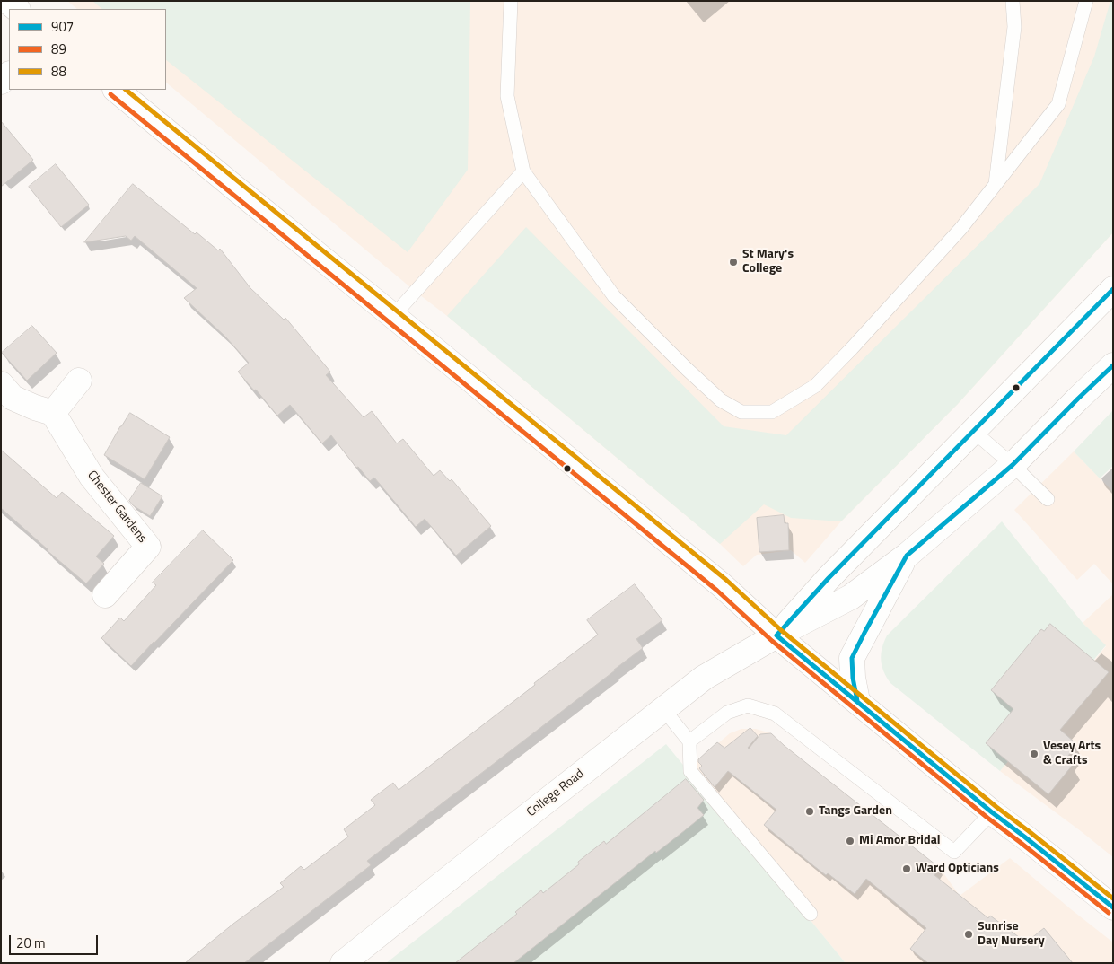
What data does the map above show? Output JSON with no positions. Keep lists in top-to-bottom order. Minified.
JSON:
{"streets":{"main road":["Chester Gardens","College Road"]},"places":["St Mary's College","Vesey Arts & Crafts","Tangs Garden","Mi Amor Bridal","Ward Opticians","Sunrise Day Nursery"],"lines":["transit line 88","transit line 89","transit line 907"],"legend":["907","89","88"],"scale_bar":"20 m"}
